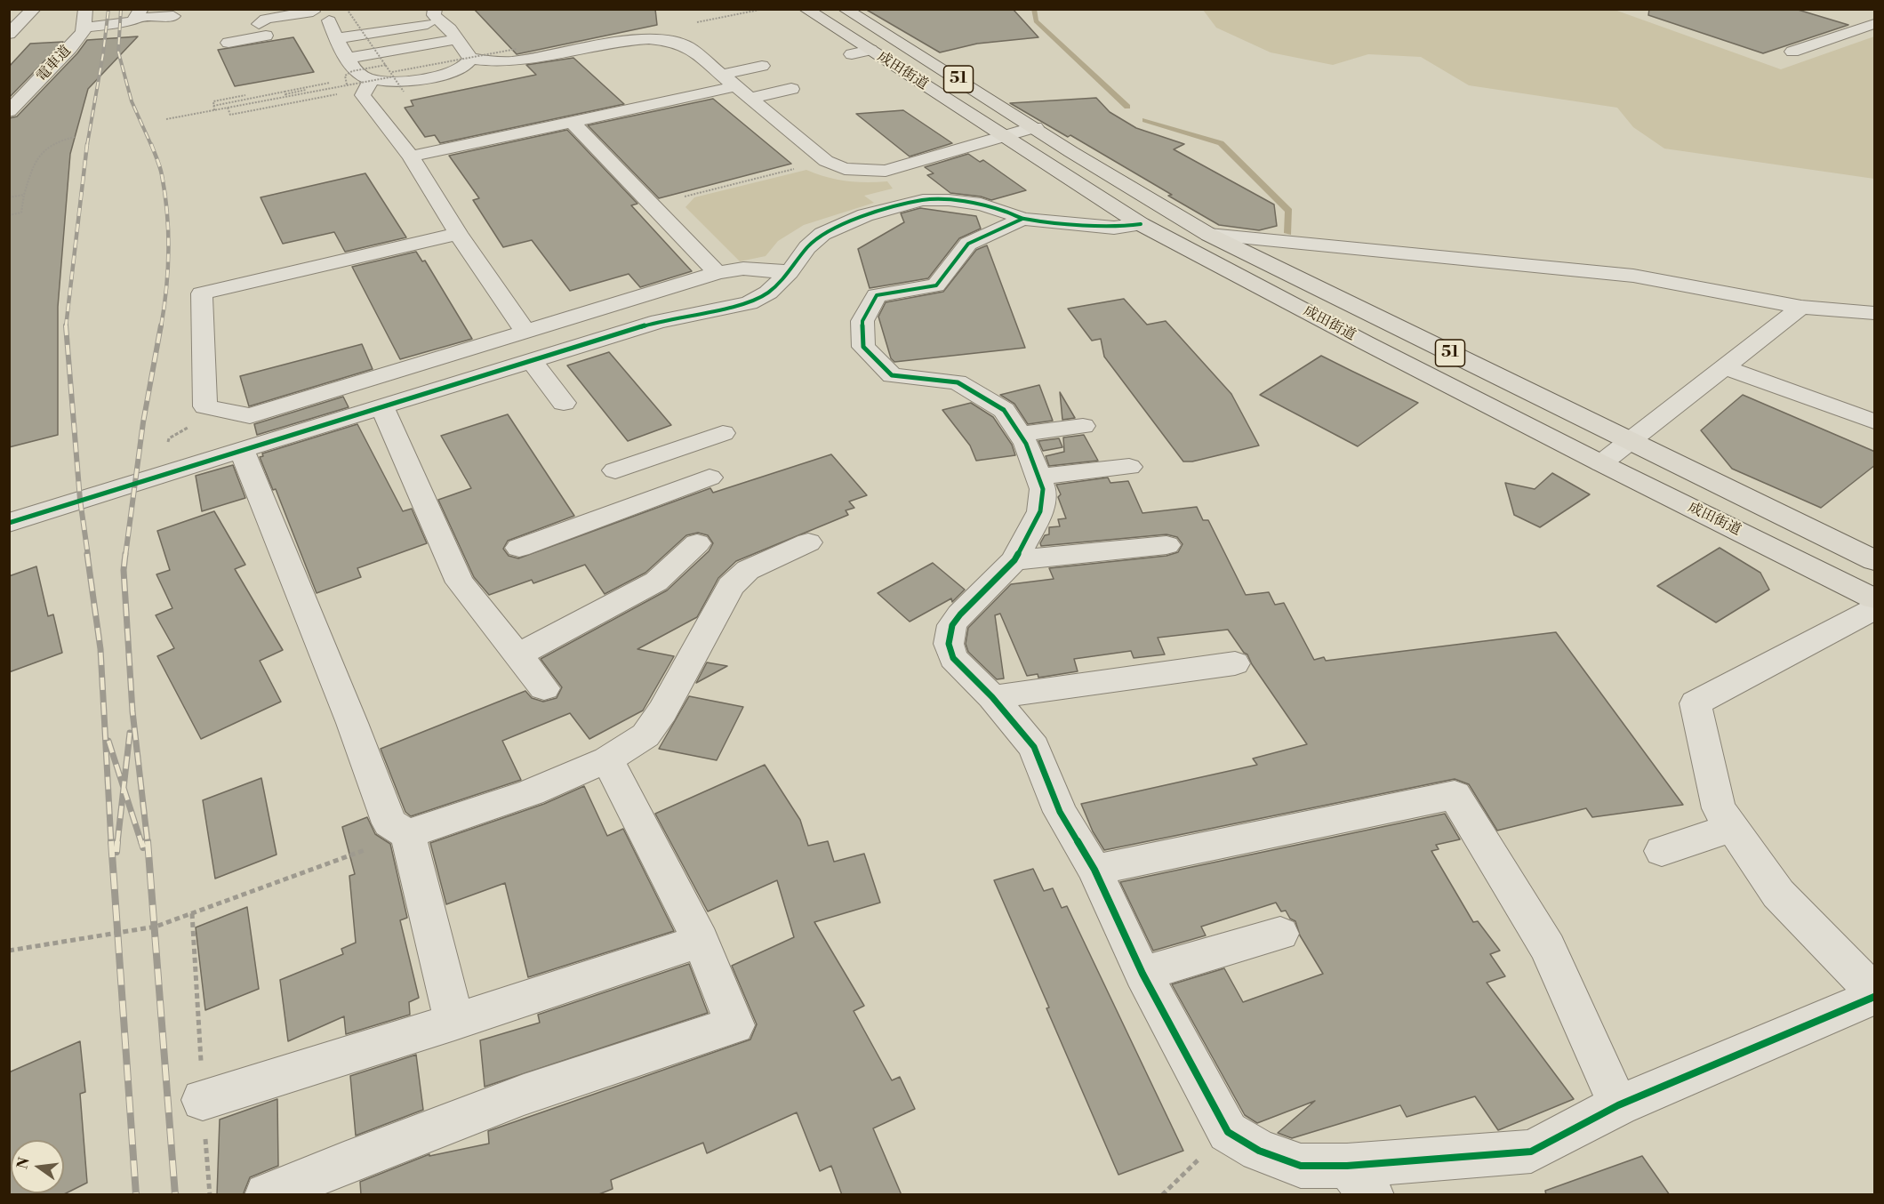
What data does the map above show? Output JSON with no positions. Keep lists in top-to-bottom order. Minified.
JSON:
{"streets":{"highway":["成田街道","51"],"street":["電車道"]},"north":"left"}
